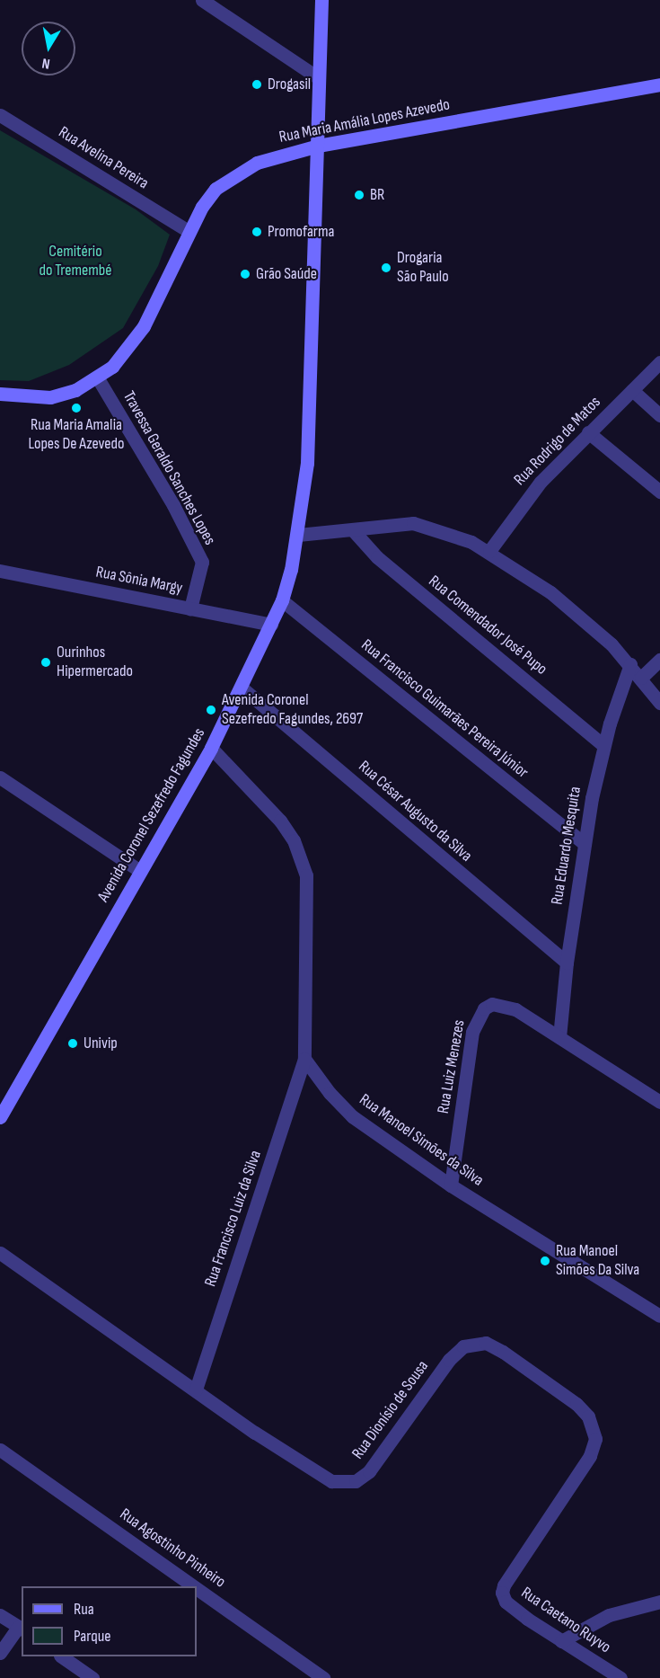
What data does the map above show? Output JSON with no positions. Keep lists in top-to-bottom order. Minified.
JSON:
{"streets":{"main road":["Rua Maria Amália Lopes Azevedo","Avenida Coronel Sezefredo Fagundes"],"street":["Rua Avelina Pereira","Rua Rodrigo de Matos","Travessa Geraldo Sanches Lopes","Rua Sônia Margy","Rua Comendador José Pupo","Rua Francisco Guimarães Pereira Júnior","Rua César Augusto da Silva","Rua Eduardo Mesquita","Rua Luiz Menezes","Rua Manoel Simões da Silva","Rua Francisco Luiz da Silva","Rua Dionísio de Sousa","Rua Agostinho Pinheiro","Rua Caetano Ruyvo"]},"crossings":[["Rua Maria Amália Lopes Azevedo","Rua Avelina Pereira"],["Rua Maria Amália Lopes Azevedo","Travessa Geraldo Sanches Lopes"],["Rua Maria Amália Lopes Azevedo","Avenida Coronel Sezefredo Fagundes"],["Travessa Geraldo Sanches Lopes","Rua Sônia Margy"],["Rua Sônia Margy","Avenida Coronel Sezefredo Fagundes"],["Rua Comendador José Pupo","Rua Eduardo Mesquita"],["Rua Francisco Guimarães Pereira Júnior","Avenida Coronel Sezefredo Fagundes"],["Rua Francisco Guimarães Pereira Júnior","Rua Eduardo Mesquita"],["Rua César Augusto da Silva","Avenida Coronel Sezefredo Fagundes"],["Rua César Augusto da Silva","Rua Eduardo Mesquita"],["Rua Eduardo Mesquita","Rua Luiz Menezes"],["Rua Luiz Menezes","Rua Manoel Simões da Silva"],["Rua Manoel Simões da Silva","Rua Francisco Luiz da Silva"],["Rua Francisco Luiz da Silva","Rua Dionísio de Sousa"],["Rua Dionísio de Sousa","Rua Caetano Ruyvo"]],"parks":["Cemitério do Tremembé"],"places":["Drogasil","BR","Promofarma","Drogaria São Paulo","Grão Saúde","Rua Maria Amalia Lopes De Azevedo","Ourinhos Hipermercado","Avenida Coronel Sezefredo Fagundes, 2697","Univip","Rua Manoel Simões Da Silva"],"legend":["Rua","Parque"],"north":"bottom"}
